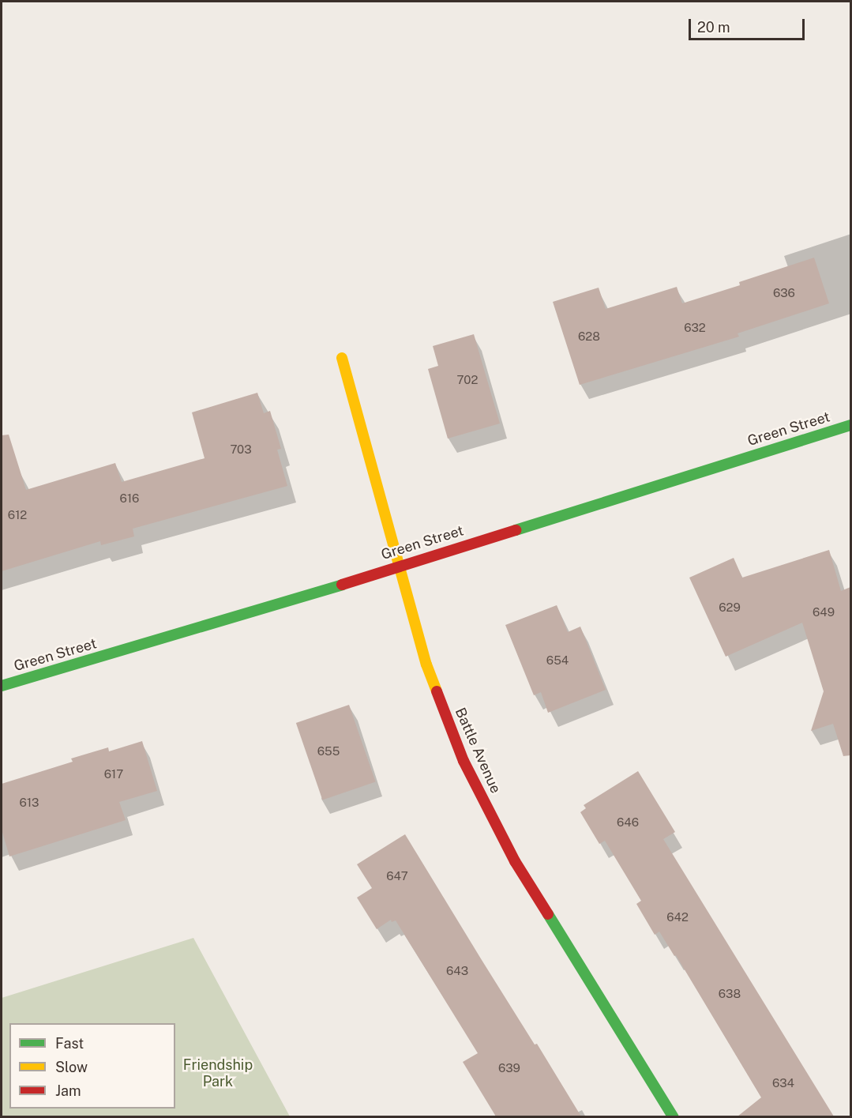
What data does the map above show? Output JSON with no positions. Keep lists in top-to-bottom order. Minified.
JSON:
{"streets":{"street":["Green Street","Battle Avenue"]},"crossings":[["Green Street","Battle Avenue"]],"parks":["Friendship Park"],"house_numbers":["636","632","628","702","703","616","612","629","649","654","655","617","613","646","647","642","643","638","639","634"],"legend":["Fast","Slow","Jam"],"scale_bar":"20 m"}
